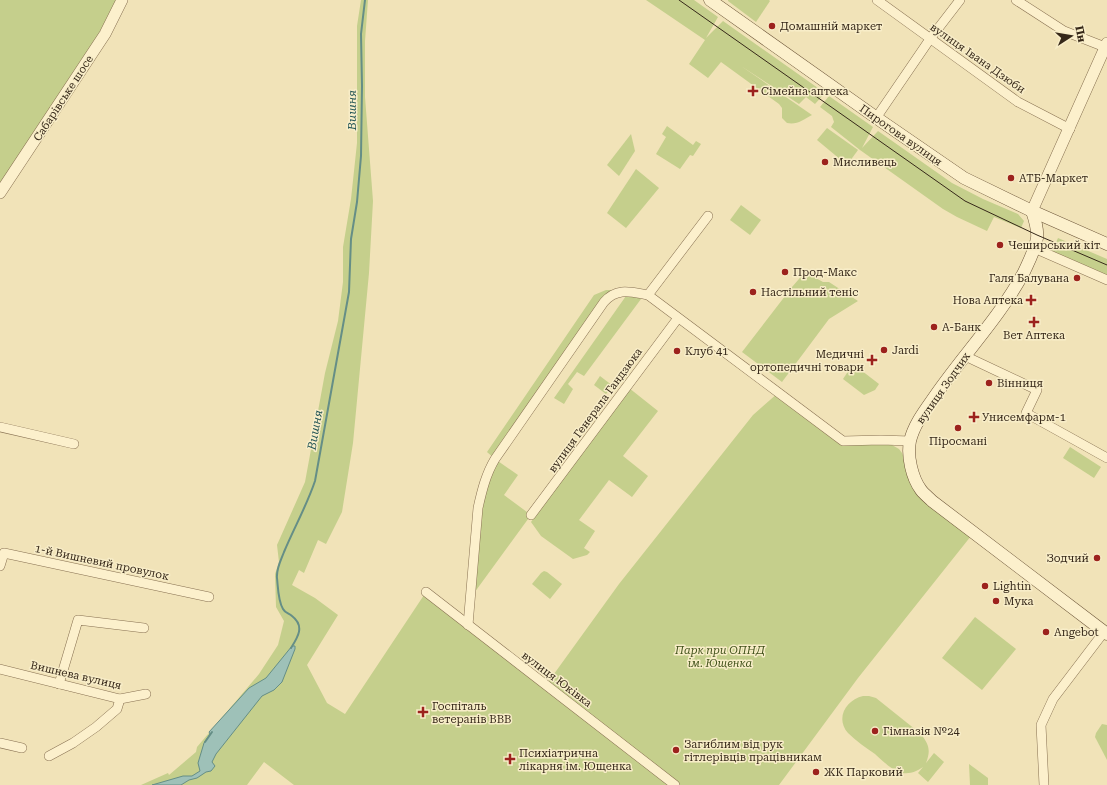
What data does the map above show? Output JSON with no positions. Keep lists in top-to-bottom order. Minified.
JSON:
{"streets":{"main road":["Пирогова вулиця","вулиця Зодчих"],"street":["вулиця Івана Дзюби","Сабарівське шосе","вулиця Генерала Гандзюка","1-й Вишневий провулок","Вишнева вулиця","вулиця Юківка"]},"crossings":[["Пирогова вулиця","вулиця Зодчих"]],"water":["Вишня"],"parks":["Парк при ОПНД ім. Ющенка"],"places":{"other":["Домашній маркет","Мисливець","АТБ-Маркет","Чеширський кіт","Прод-Макс","Галя Балувана","Настільний теніс","А-Банк","Jardi","Клуб 41","Вінниця","Піросмані","Зодчий","Lightin","Мука","Angebot","Гімназія №24","Загиблим від рук гітлерівців працівникам","ЖК Парковий"],"health":["Сімейна аптека","Нова Аптека","Вет Аптека","Медичні ортопедичні товари","Унисемфарм-1","Госпіталь ветеранів ВВВ","Психіатрична лікарня ім. Ющенка"]},"north":"right"}
